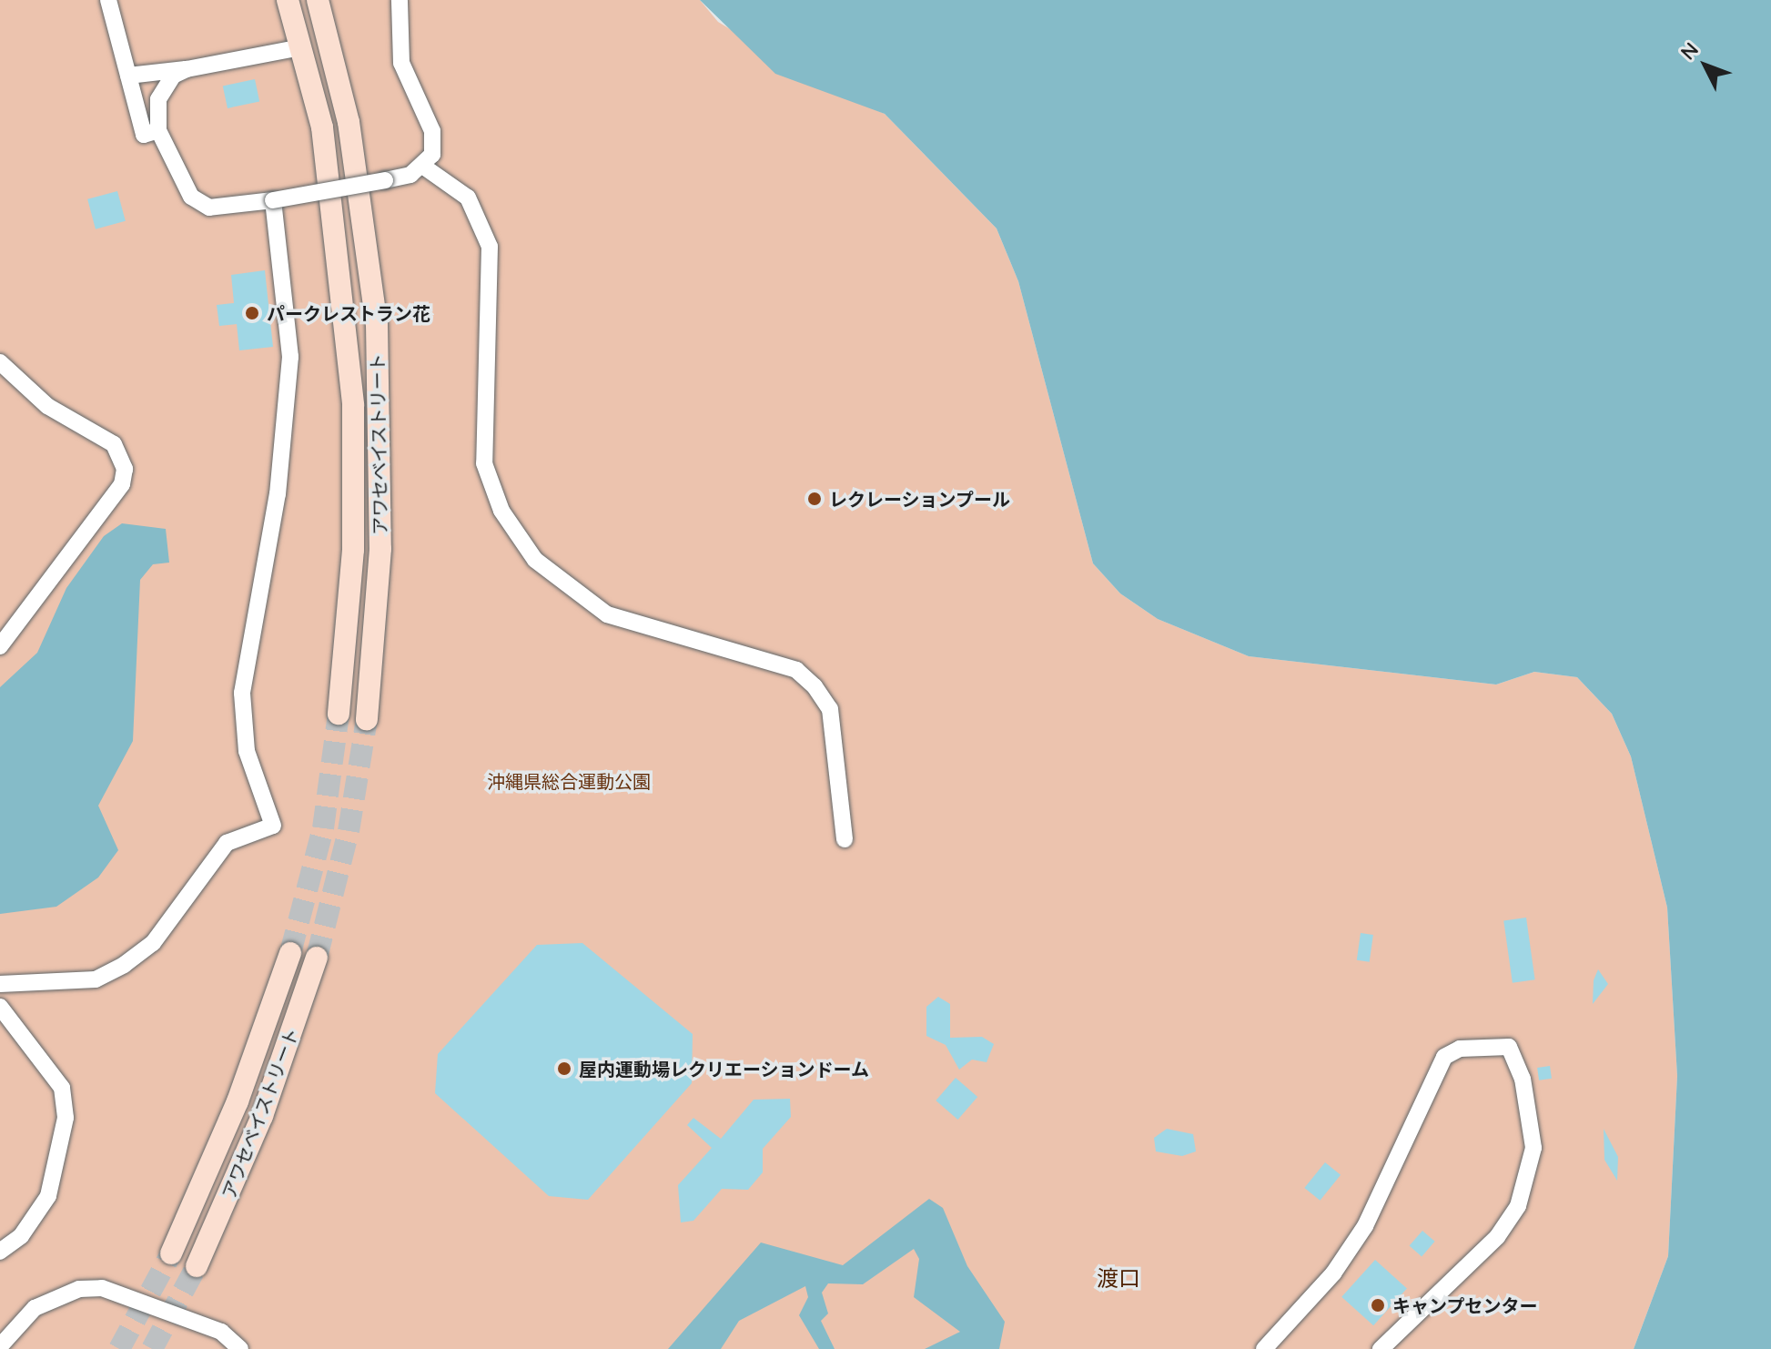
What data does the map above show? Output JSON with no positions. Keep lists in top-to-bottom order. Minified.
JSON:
{"streets":{"main road":["アワセベイストリート"]},"districts":["渡口"],"parks":["沖縄県総合運動公園"],"places":["パークレストラン花","レクレーションプール","屋内運動場レクリエーションドーム","キャンプセンター"],"north":"top left"}
